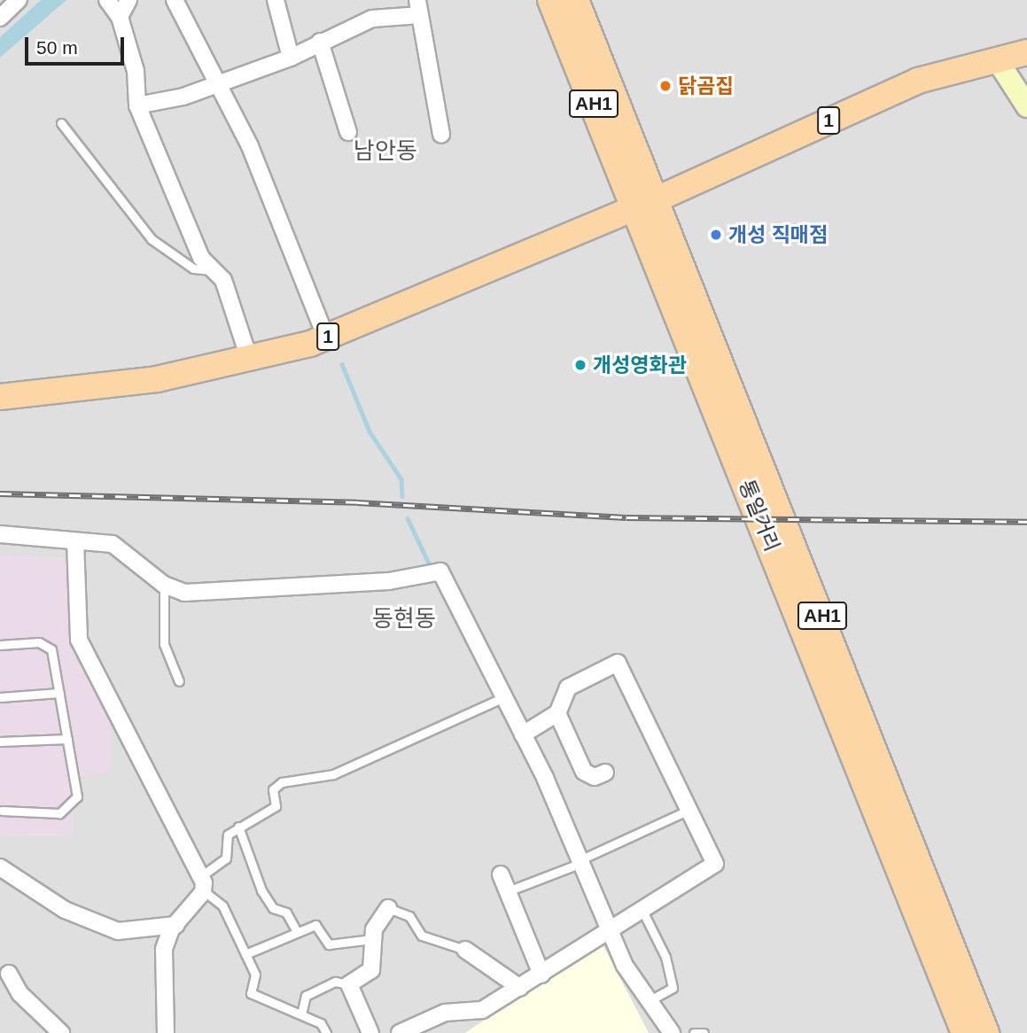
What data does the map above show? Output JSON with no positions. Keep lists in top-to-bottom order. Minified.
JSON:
{"streets":{"main road":["AH1","1","통일거리"]},"crossings":[["1","통일거리"]],"districts":["남안동","동현동"],"places":["닭곰집","개성 직매점","개성영화관"],"scale_bar":"50 m"}
